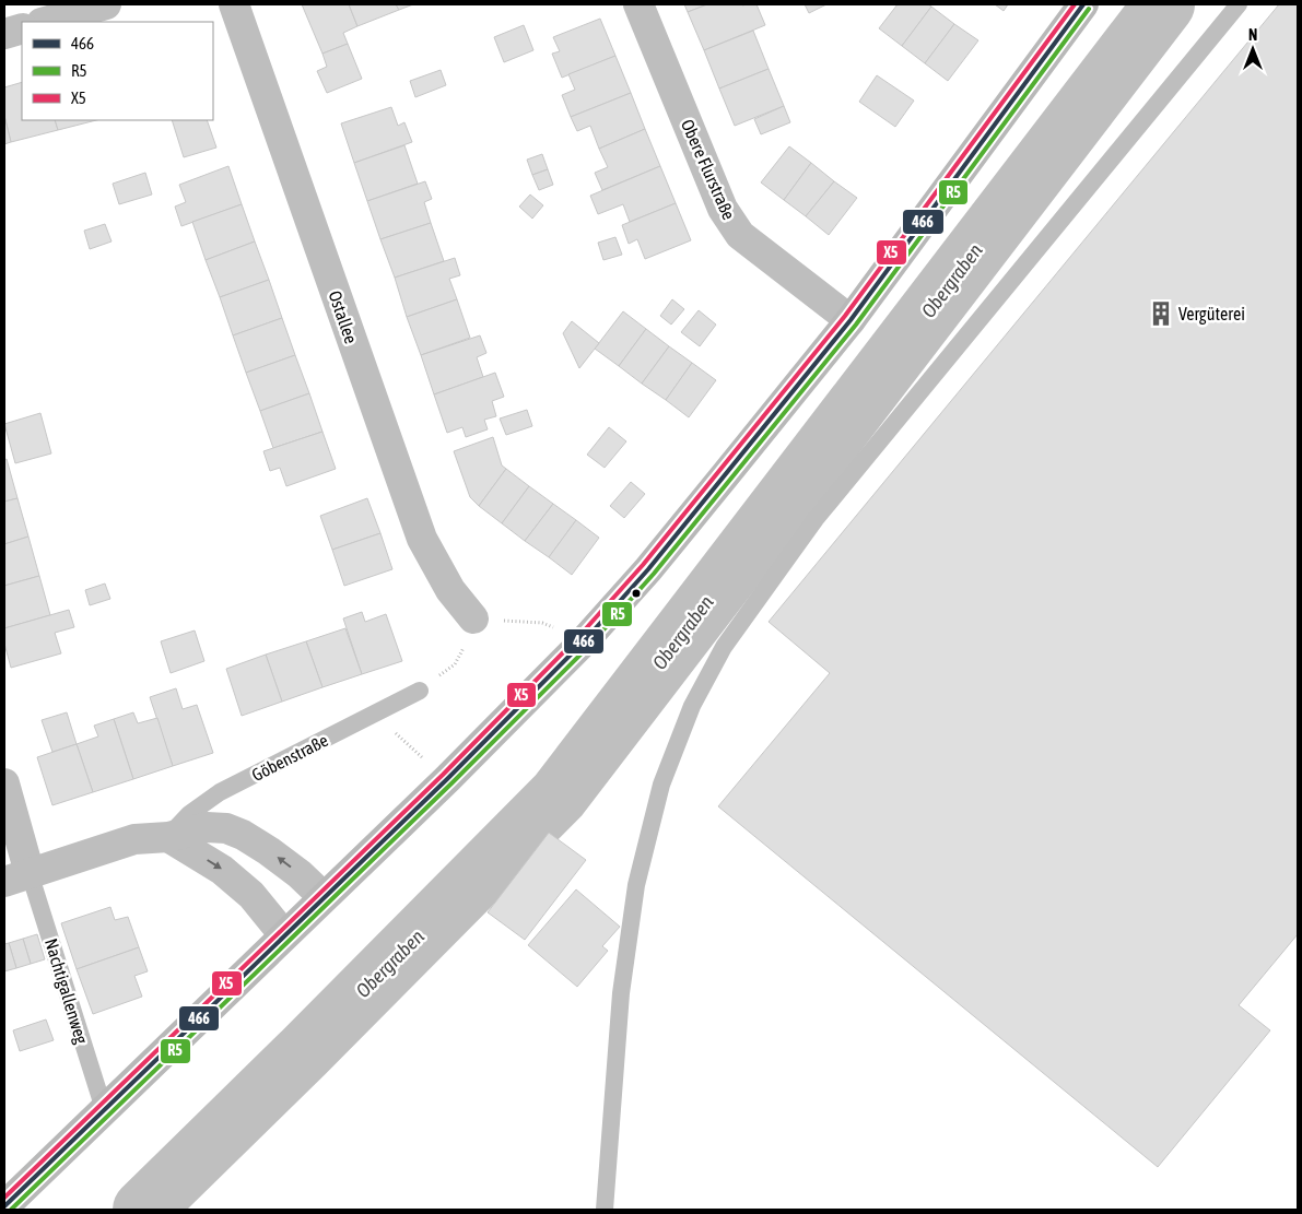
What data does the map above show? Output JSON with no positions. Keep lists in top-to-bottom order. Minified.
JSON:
{"streets":{"street":["Obere Flurstraße","Ostallee"],"lane":["Göbenstraße","Nachtigallenweg"]},"water":["Obergraben"],"places":{"building":["Vergüterei"]},"lines":["transit line 466","transit line X5","transit line R5"],"legend":["466","R5","X5"],"north":"top"}
